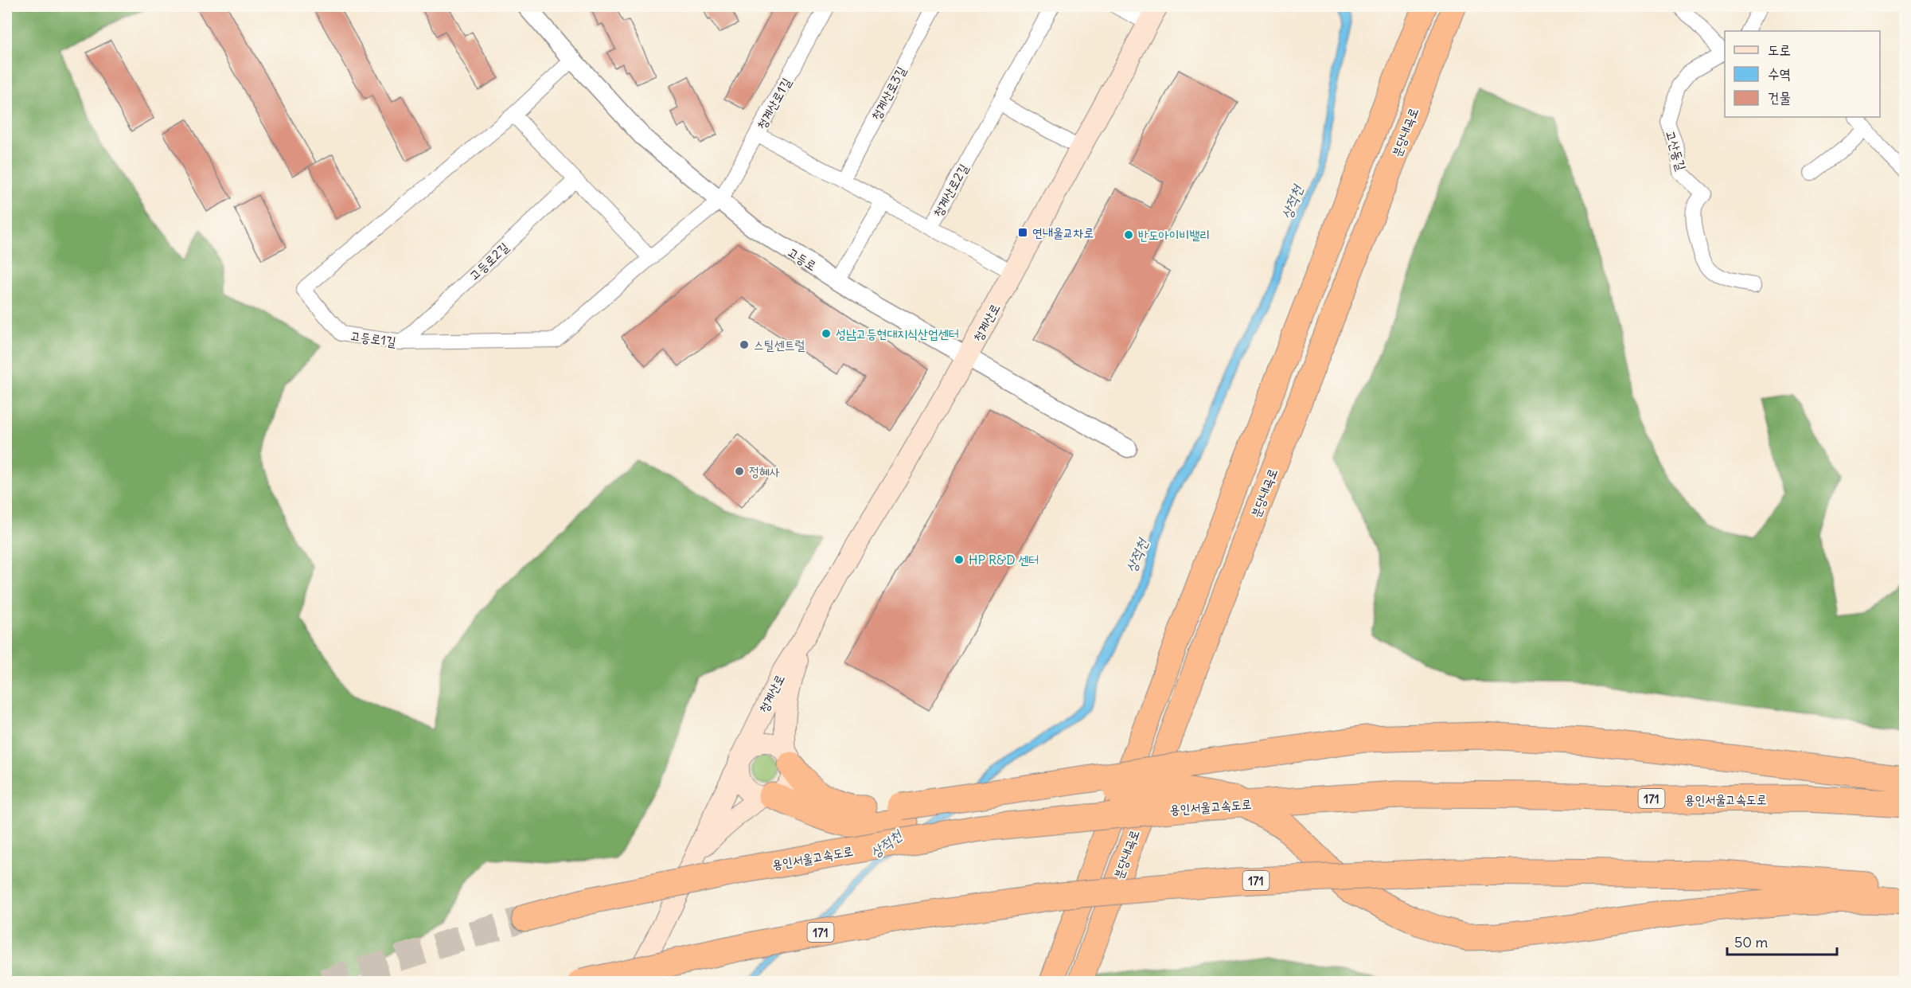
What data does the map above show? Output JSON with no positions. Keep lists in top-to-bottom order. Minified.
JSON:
{"streets":{"highway":["분당내곡로","171","용인서울고속도로"],"main road":["청계산로"],"street":["청계산로3길","청계산로1길","고산동길","청계산로2길","고등로","고등로2길","고등로1길"]},"crossings":[["청계산로3길","청계산로2길"],["청계산로1길","청계산로2길"],["청계산로1길","고등로"],["청계산로1길","고등로1길"],["고등로","청계산로"],["고등로","고등로1길"],["고등로2길","고등로1길"]],"water":["상적천"],"places":{"transit":["연내울교차로"],"other":["반도아이비밸리","성남고등현대지식산업센터","스틸센트럴","정혜사","HP R&D 센터"]},"legend":["도로","수역","건물"],"scale_bar":"50 m"}
